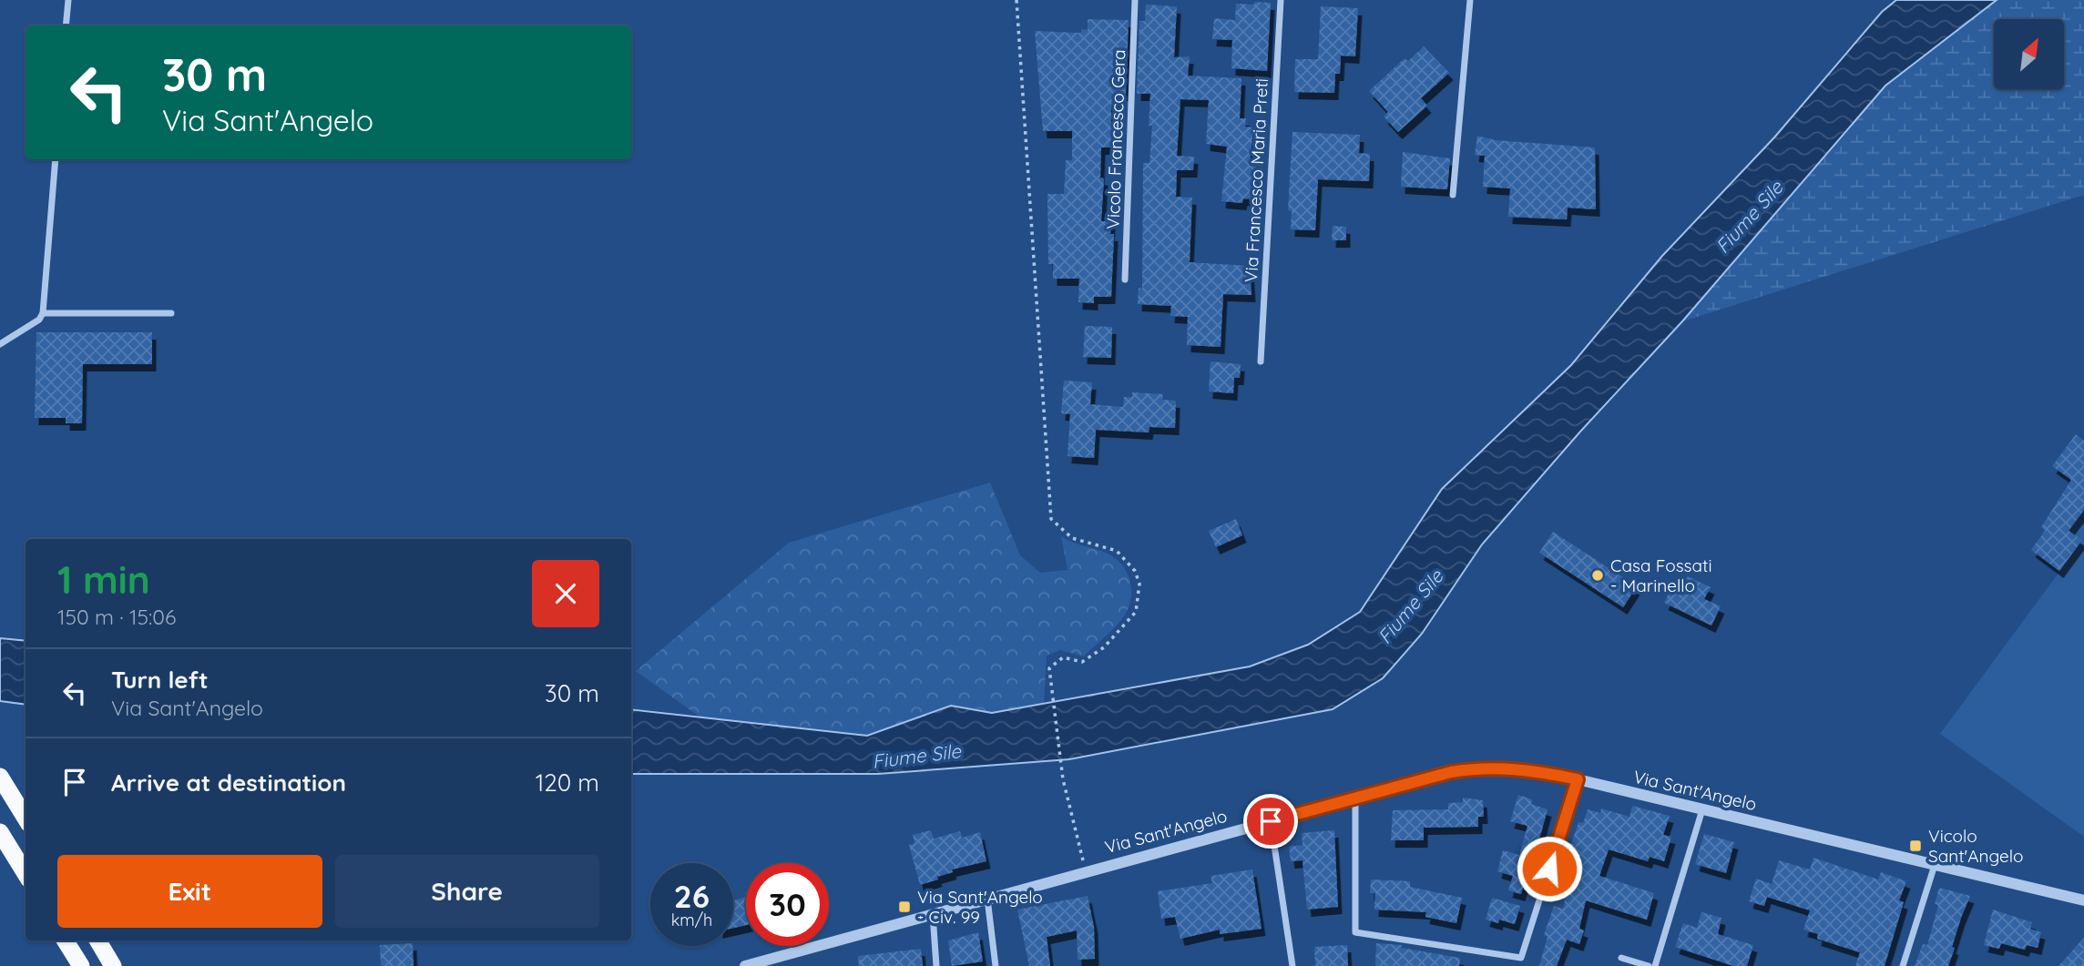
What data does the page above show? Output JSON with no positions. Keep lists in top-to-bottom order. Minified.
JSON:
{"streets":{"street":["Vicolo Francesco Gera","Via Francesco Maria Preti","Via Sant'Angelo"]},"water":["Fiume Sile"],"places":{"other":["Casa Fossati - Marinello"],"transit":["Vicolo Sant'Angelo","Via Sant'Angelo - Civ. 99"]},"north":"top right","page":{"turn":["30 m","Via Sant'Angelo"],"heading":["1 min","150 m · 15:06"],"list":[{"name":"Turn left","note":"Via Sant'Angelo","value":"30 m"},{"name":"Arrive at destination","value":"120 m"}],"buttons":["Exit","Share"],"speed":"26 km/h","limit":"30"}}
